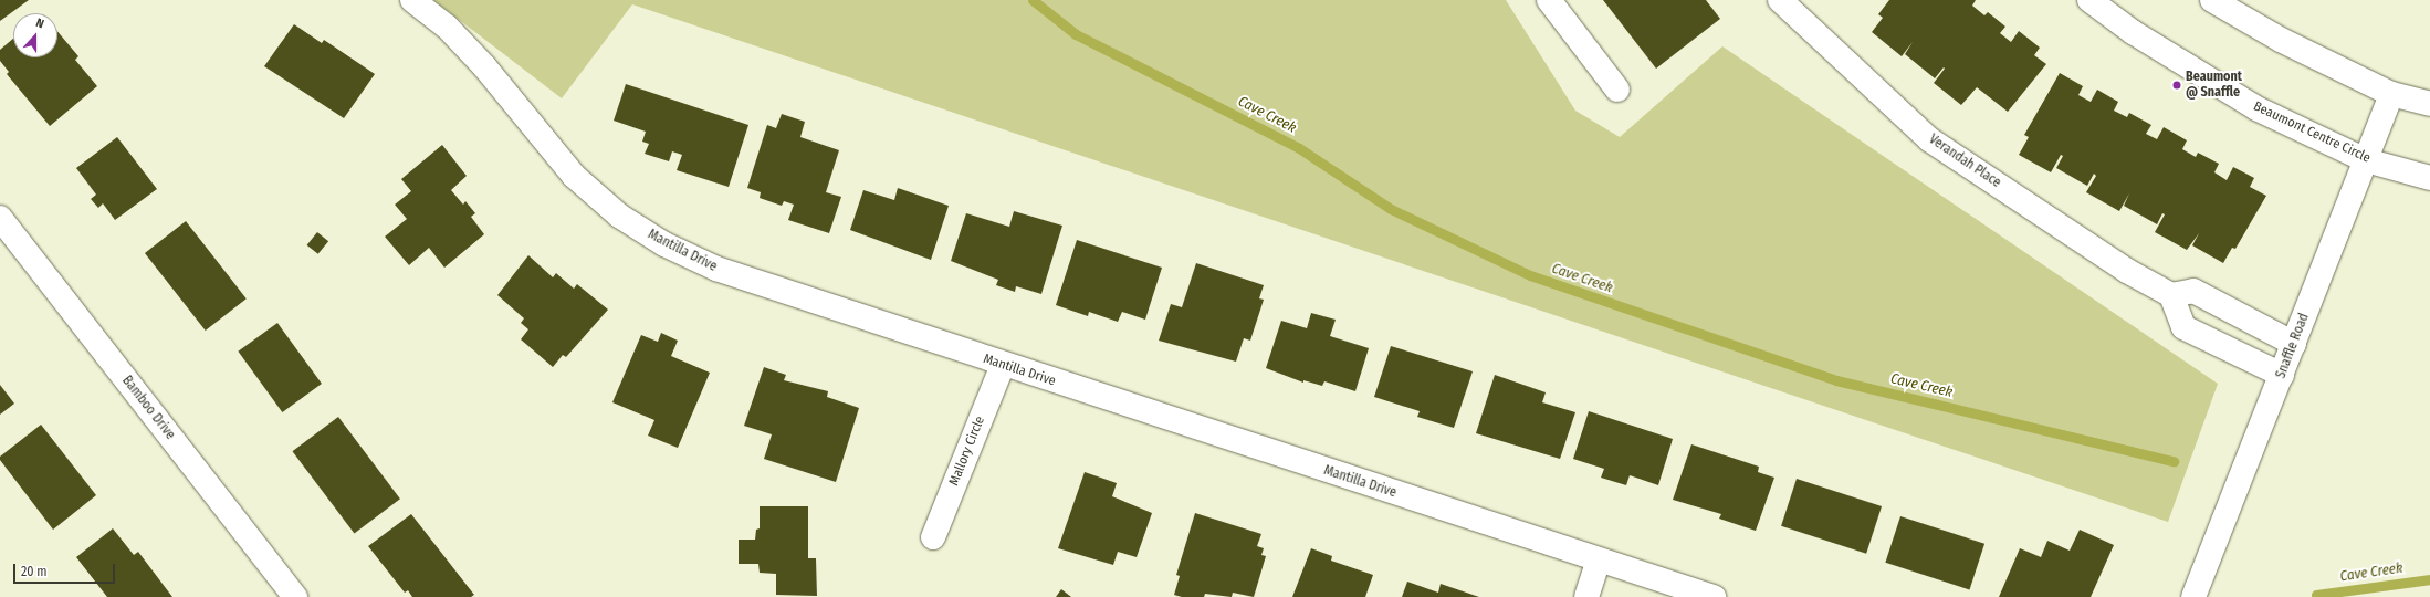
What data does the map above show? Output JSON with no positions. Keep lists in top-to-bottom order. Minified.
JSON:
{"streets":{"street":["Beaumont Centre Circle","Verandah Place","Mantilla Drive","Snaffle Road","Bamboo Drive","Mallory Circle"]},"crossings":[["Beaumont Centre Circle","Snaffle Road"],["Mantilla Drive","Mallory Circle"]],"water":["Cave Creek"],"places":["Beaumont @ Snaffle"],"scale_bar":"20 m","north":"top"}
